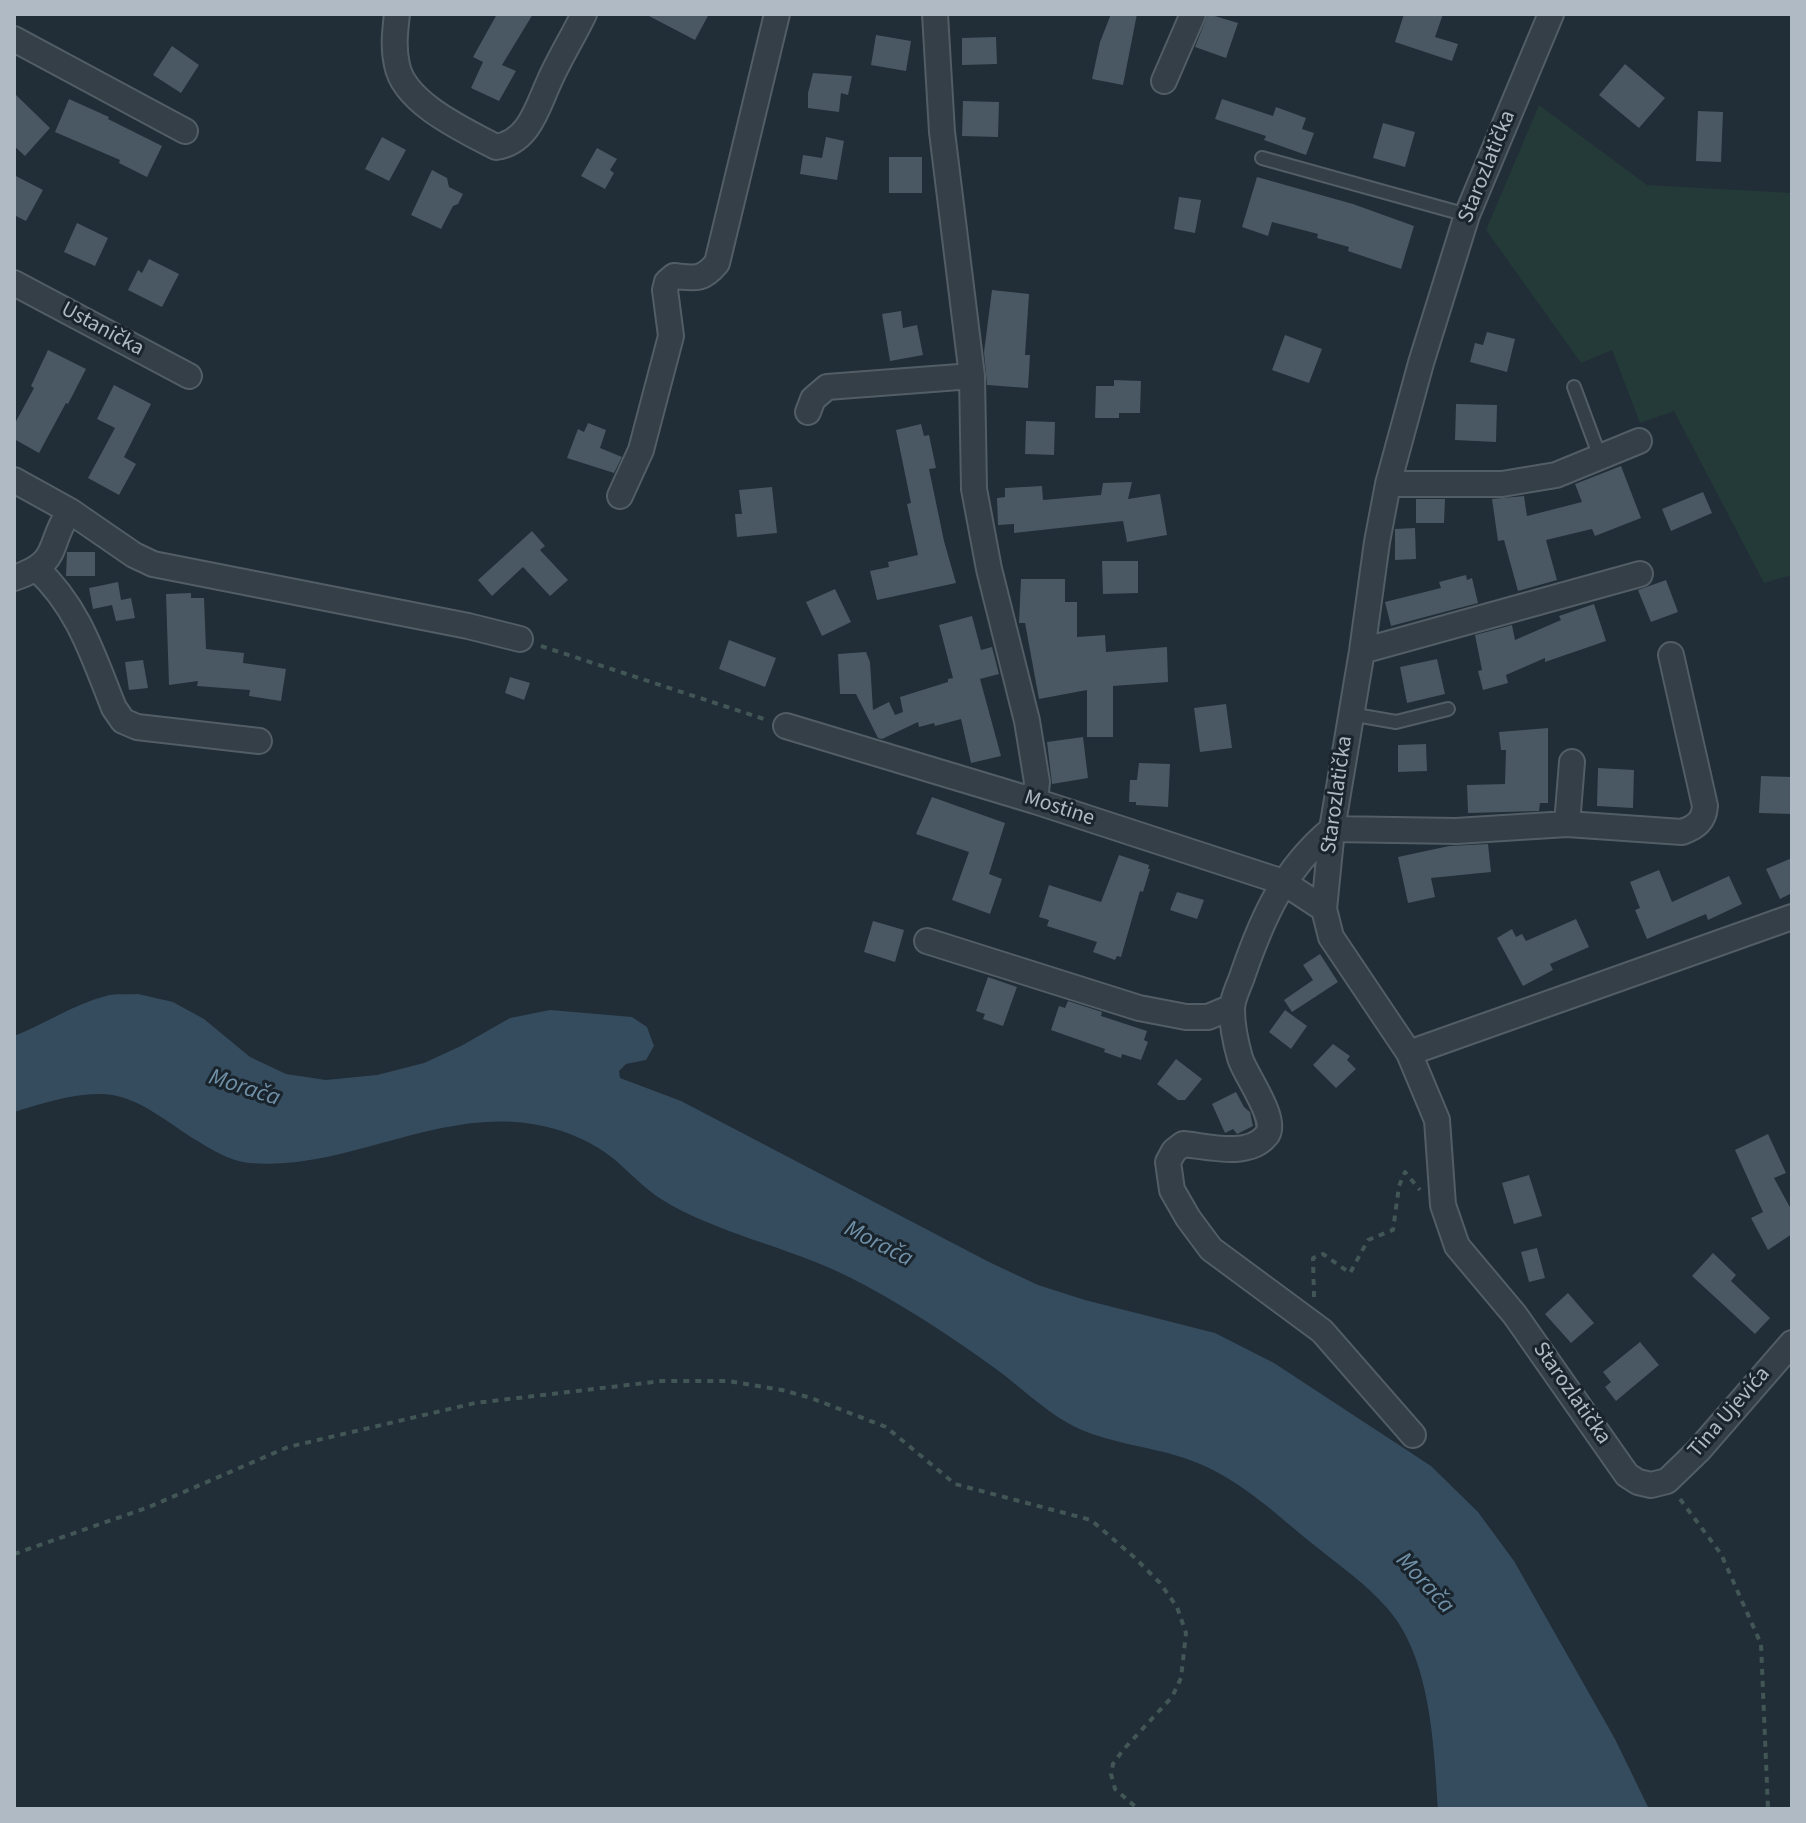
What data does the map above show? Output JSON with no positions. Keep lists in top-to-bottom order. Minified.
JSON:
{"streets":{"street":["Starozlatička","Ustanička","Mostine","Tina Ujevića"]},"crossings":[["Starozlatička","Mostine"],["Starozlatička","Tina Ujevića"]],"water":["Morača"]}
